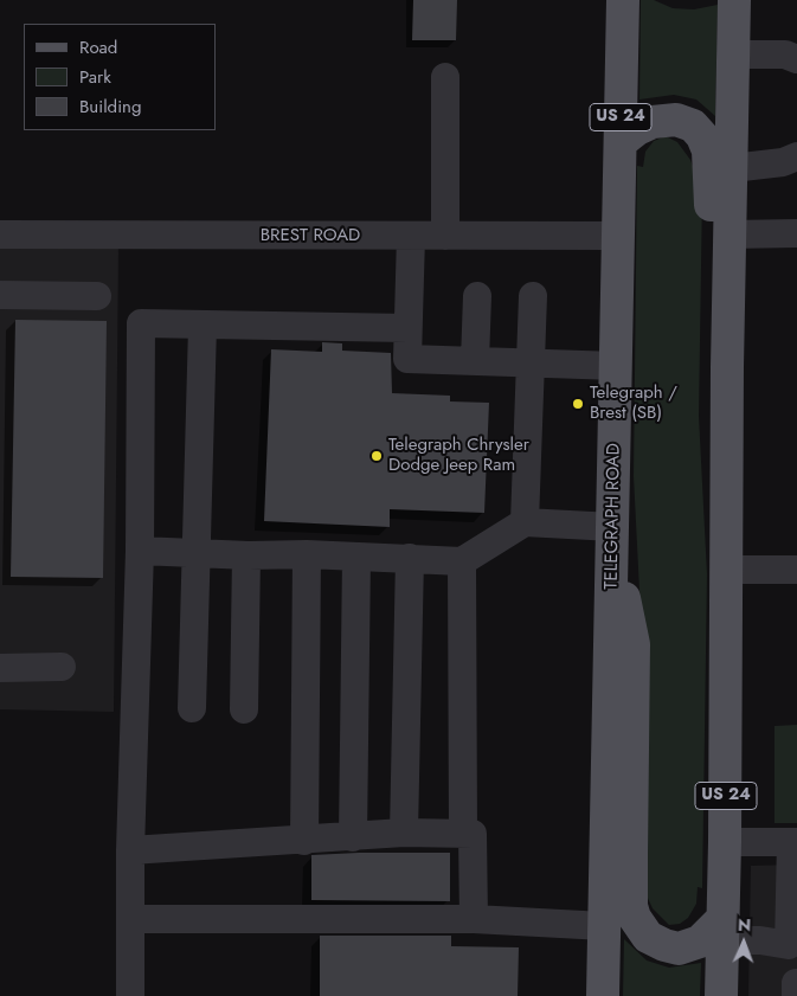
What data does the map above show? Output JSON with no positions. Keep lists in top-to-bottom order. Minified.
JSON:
{"streets":{"main road":["US 24","TELEGRAPH ROAD"],"street":["BREST ROAD"]},"crossings":[["BREST ROAD","TELEGRAPH ROAD"]],"places":["Telegraph / Brest (SB)","Telegraph Chrysler Dodge Jeep Ram"],"legend":["Road","Park","Building"],"north":"top"}
